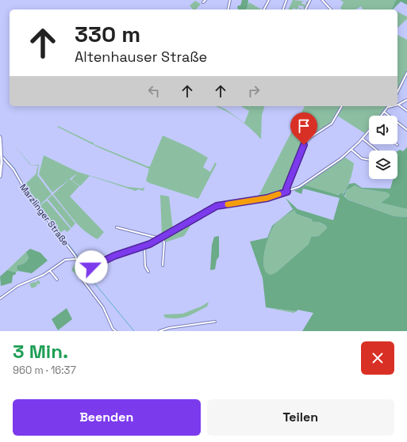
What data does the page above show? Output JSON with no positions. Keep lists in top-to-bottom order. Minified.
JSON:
{"streets":{"street":["Marzlinger Straße"]},"page":{"turn":["330 m","Altenhauser Straße"],"heading":["3 Min.","960 m · 16:37"],"buttons":["Beenden","Teilen"]}}
